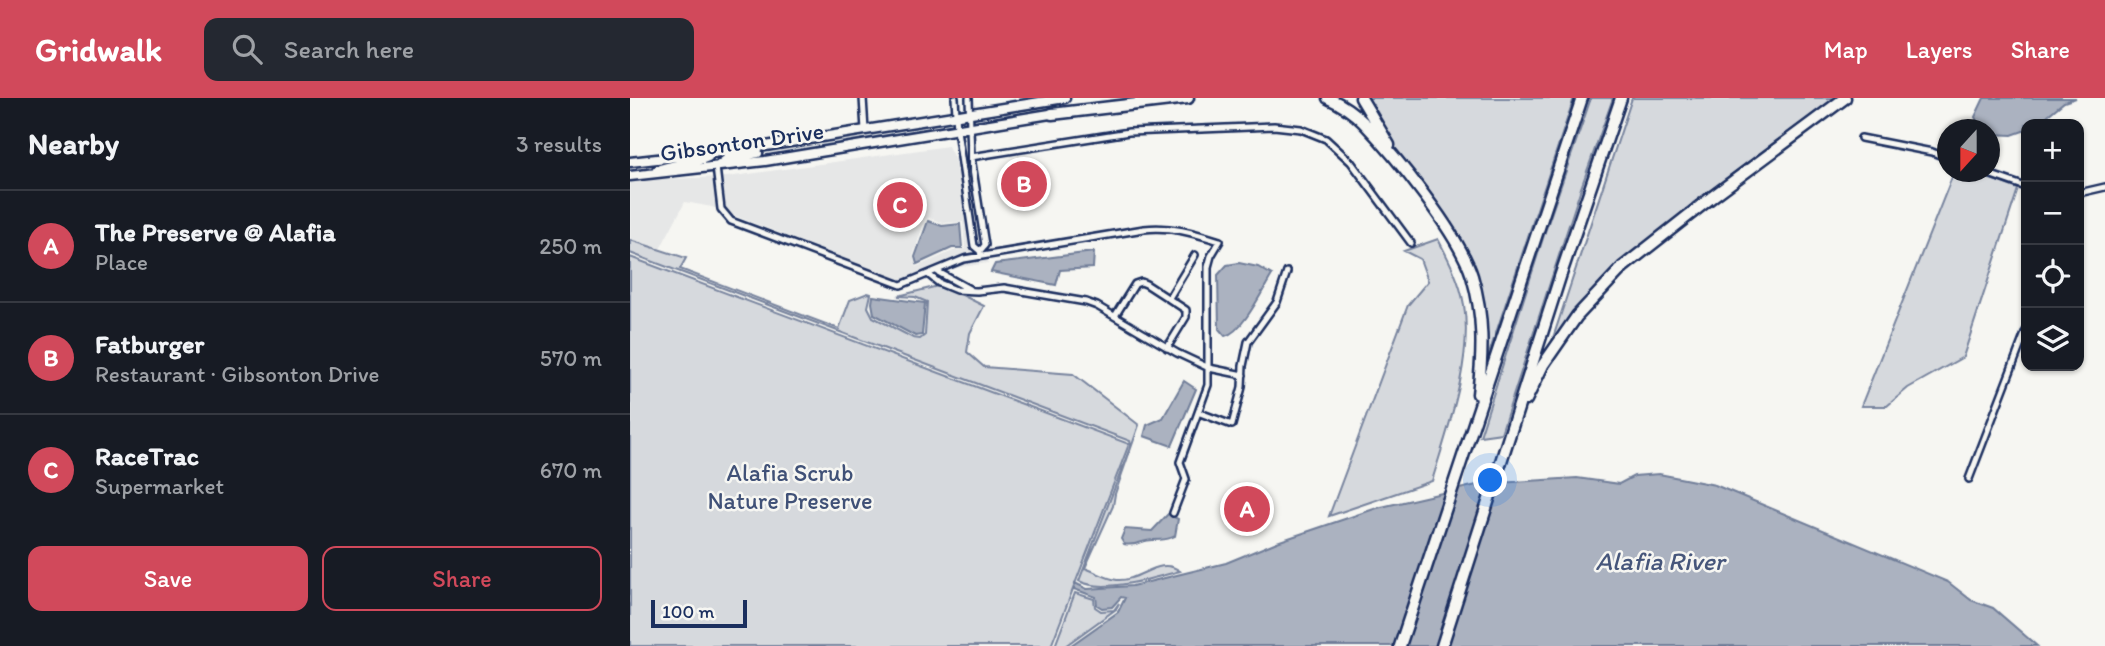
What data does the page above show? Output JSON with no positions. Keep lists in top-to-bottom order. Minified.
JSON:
{"streets":{"main road":["Gibsonton Drive"]},"water":["Alafia River"],"parks":["Alafia Scrub Nature Preserve"],"scale_bar":"100 m","north":"bottom","page":{"header":"Gridwalk","search":"Search here","nav":["Map","Layers","Share"],"heading":["Nearby","3 results"],"map_buttons":["+","−"],"pins":["B","C","A"],"list":[{"mark":"A","name":"The Preserve @ Alafia","note":"Place","value":"250 m"},{"mark":"B","name":"Fatburger","note":"Restaurant · Gibsonton Drive","value":"570 m"},{"mark":"C","name":"RaceTrac","note":"Supermarket","value":"670 m"}],"buttons":["Save","Share"],"scale":"100 m"}}
